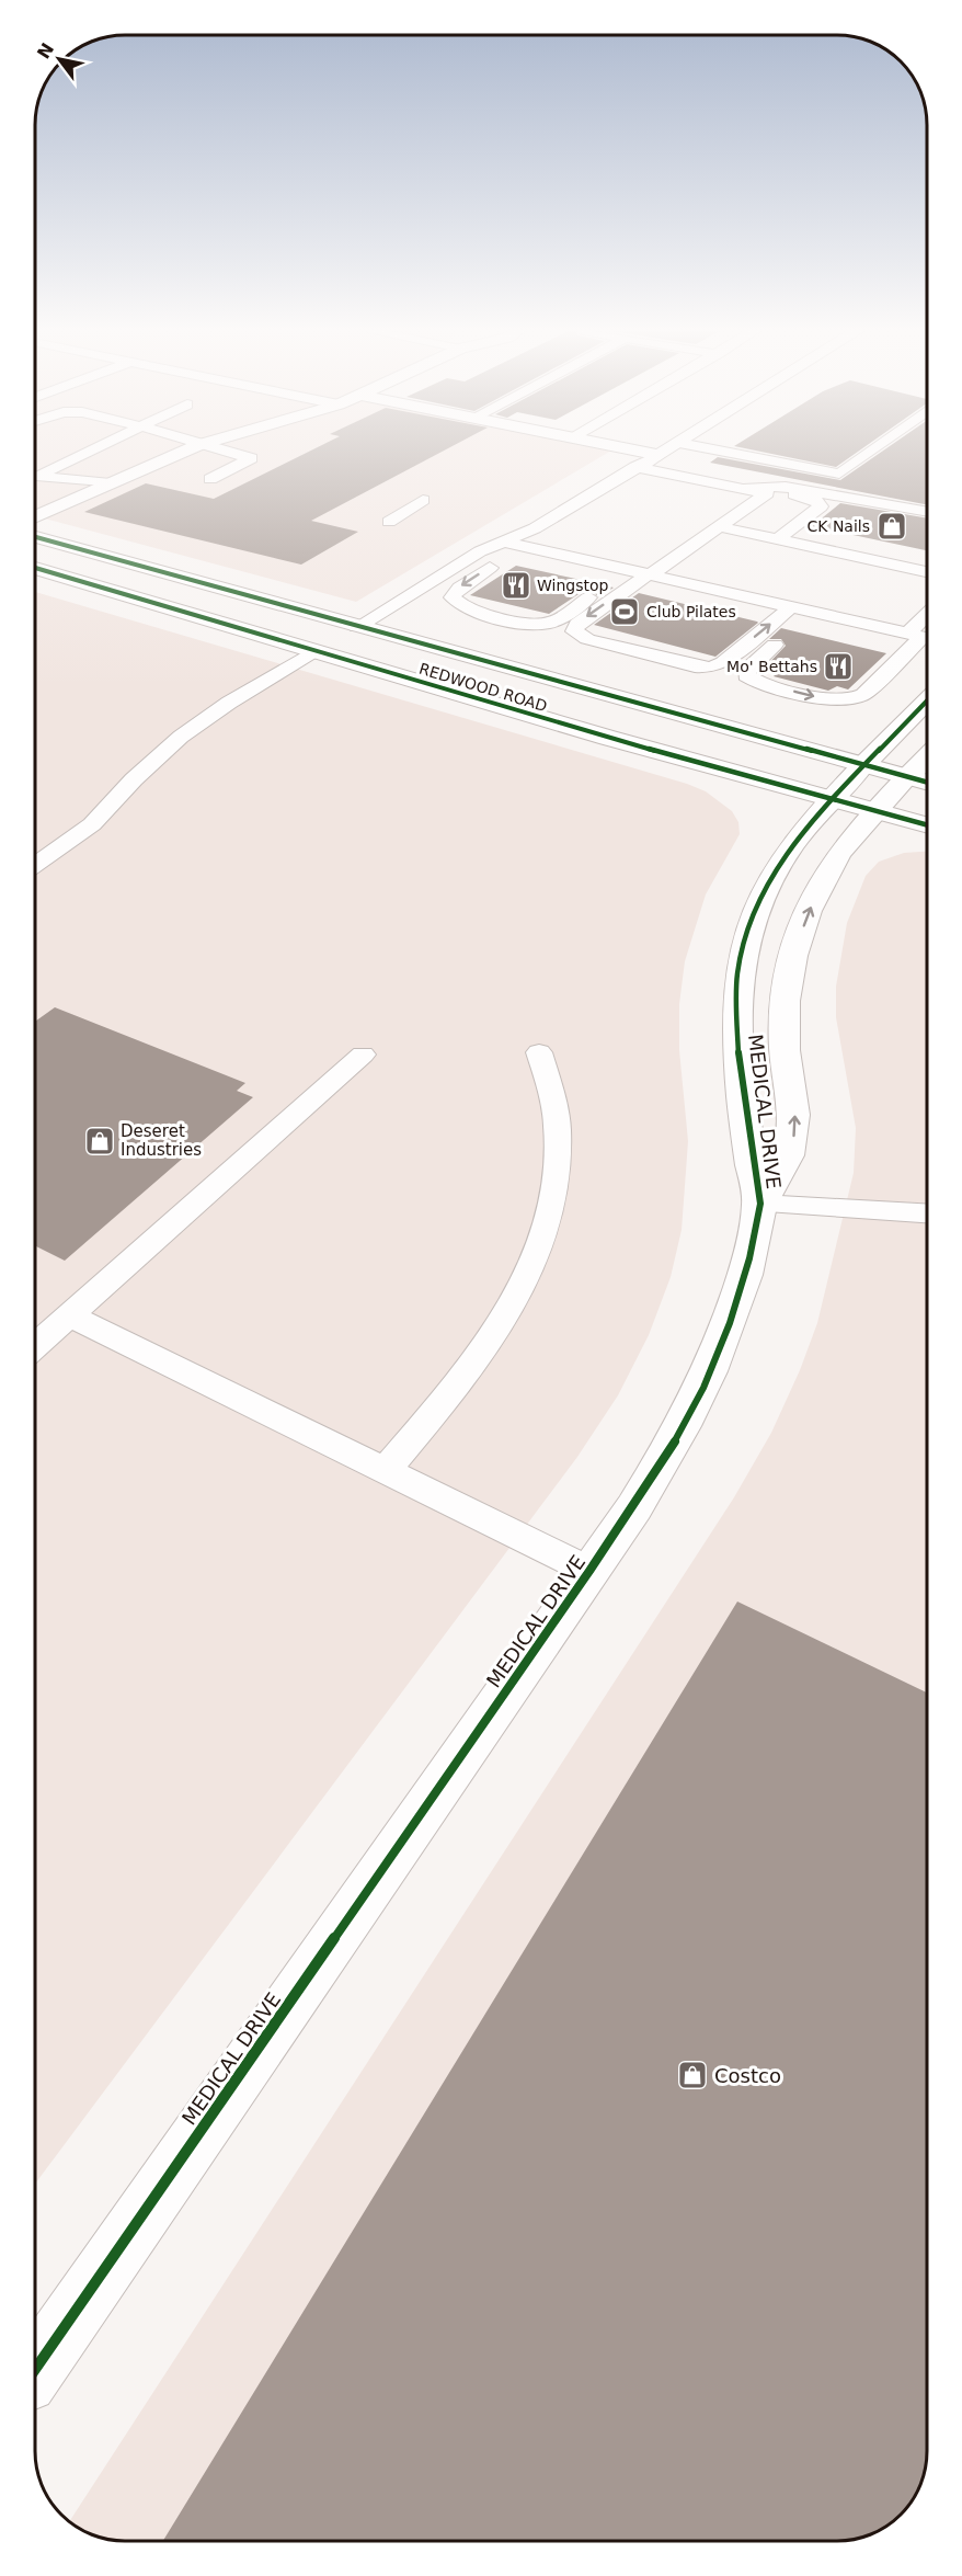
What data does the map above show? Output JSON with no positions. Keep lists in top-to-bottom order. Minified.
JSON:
{"streets":{"street":["REDWOOD ROAD","MEDICAL DRIVE"]},"crossings":[["REDWOOD ROAD","MEDICAL DRIVE"]],"places":{"shop":["CK Nails","Deseret Industries","Costco"],"restaurant":["Wingstop","Mo' Bettahs"],"sports":["Club Pilates"]},"north":"top left"}
